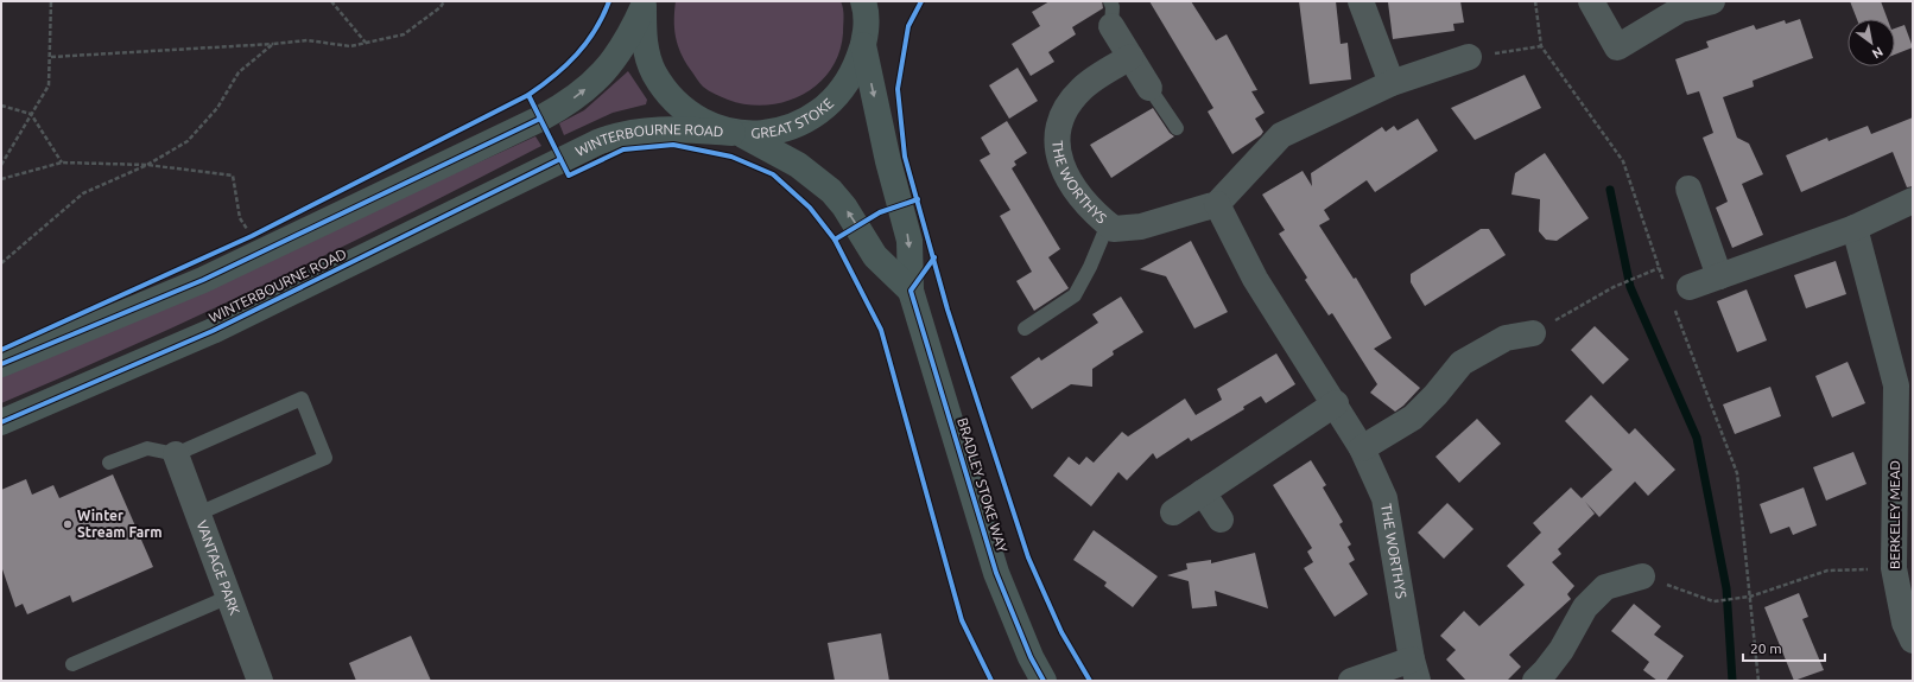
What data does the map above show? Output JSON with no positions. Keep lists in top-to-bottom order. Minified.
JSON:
{"streets":{"main road":["GREAT STOKE","WINTERBOURNE ROAD","BRADLEY STOKE WAY"],"street":["THE WORTHYS","BERKELEY MEAD","VANTAGE PARK"]},"crossings":[["GREAT STOKE","WINTERBOURNE ROAD"],["GREAT STOKE","BRADLEY STOKE WAY"],["WINTERBOURNE ROAD","BRADLEY STOKE WAY"]],"places":["Winter Stream Farm"],"scale_bar":"20 m","north":"bottom right"}
